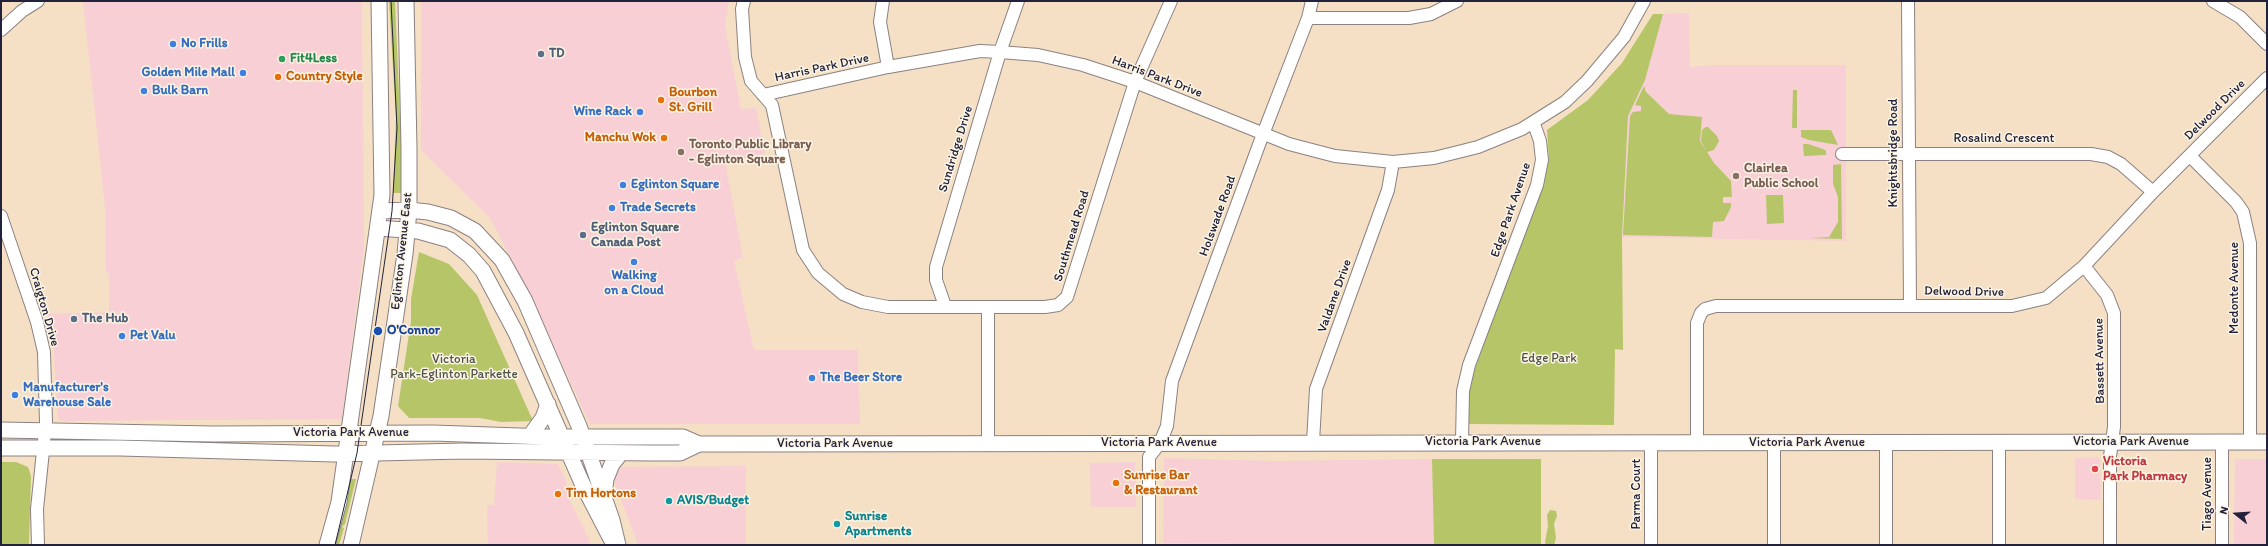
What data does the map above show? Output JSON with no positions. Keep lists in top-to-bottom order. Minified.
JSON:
{"streets":{"main road":["Eglinton Avenue East","Victoria Park Avenue"],"street":["Harris Park Drive","Delwood Drive","Rosalind Crescent","Sundridge Drive","Knightsbridge Road","Edge Park Avenue","Holswade Road","Southmead Road","Medonte Avenue","Valdane Drive","Craigton Drive","Bassett Avenue","Parma Court","Tiago Avenue"]},"crossings":[["Harris Park Drive","Sundridge Drive"],["Harris Park Drive","Edge Park Avenue"],["Harris Park Drive","Holswade Road"],["Harris Park Drive","Southmead Road"],["Harris Park Drive","Valdane Drive"],["Delwood Drive","Rosalind Crescent"],["Delwood Drive","Knightsbridge Road"],["Delwood Drive","Medonte Avenue"],["Delwood Drive","Bassett Avenue"],["Delwood Drive","Victoria Park Avenue"],["Rosalind Crescent","Knightsbridge Road"],["Sundridge Drive","Southmead Road"],["Edge Park Avenue","Victoria Park Avenue"],["Holswade Road","Victoria Park Avenue"],["Eglinton Avenue East","Victoria Park Avenue"],["Medonte Avenue","Victoria Park Avenue"],["Valdane Drive","Victoria Park Avenue"],["Craigton Drive","Victoria Park Avenue"],["Bassett Avenue","Victoria Park Avenue"],["Victoria Park Avenue","Parma Court"],["Victoria Park Avenue","Tiago Avenue"]],"parks":["Edge Park","Victoria Park-Eglinton Parkette"],"places":["No Frills","TD","Fit4Less","Golden Mile Mall","Country Style","Bulk Barn","Bourbon St. Grill","Wine Rack","Manchu Wok","Toronto Public Library - Eglinton Square","Clairlea Public School","Eglinton Square","Trade Secrets","Eglinton Square Canada Post","Walking on a Cloud","The Hub","O'Connor","Pet Valu","The Beer Store","Manufacturer's Warehouse Sale","Victoria Park Pharmacy","Sunrise Bar & Restaurant","Tim Hortons","AVIS/Budget","Sunrise Apartments"],"north":"left"}
